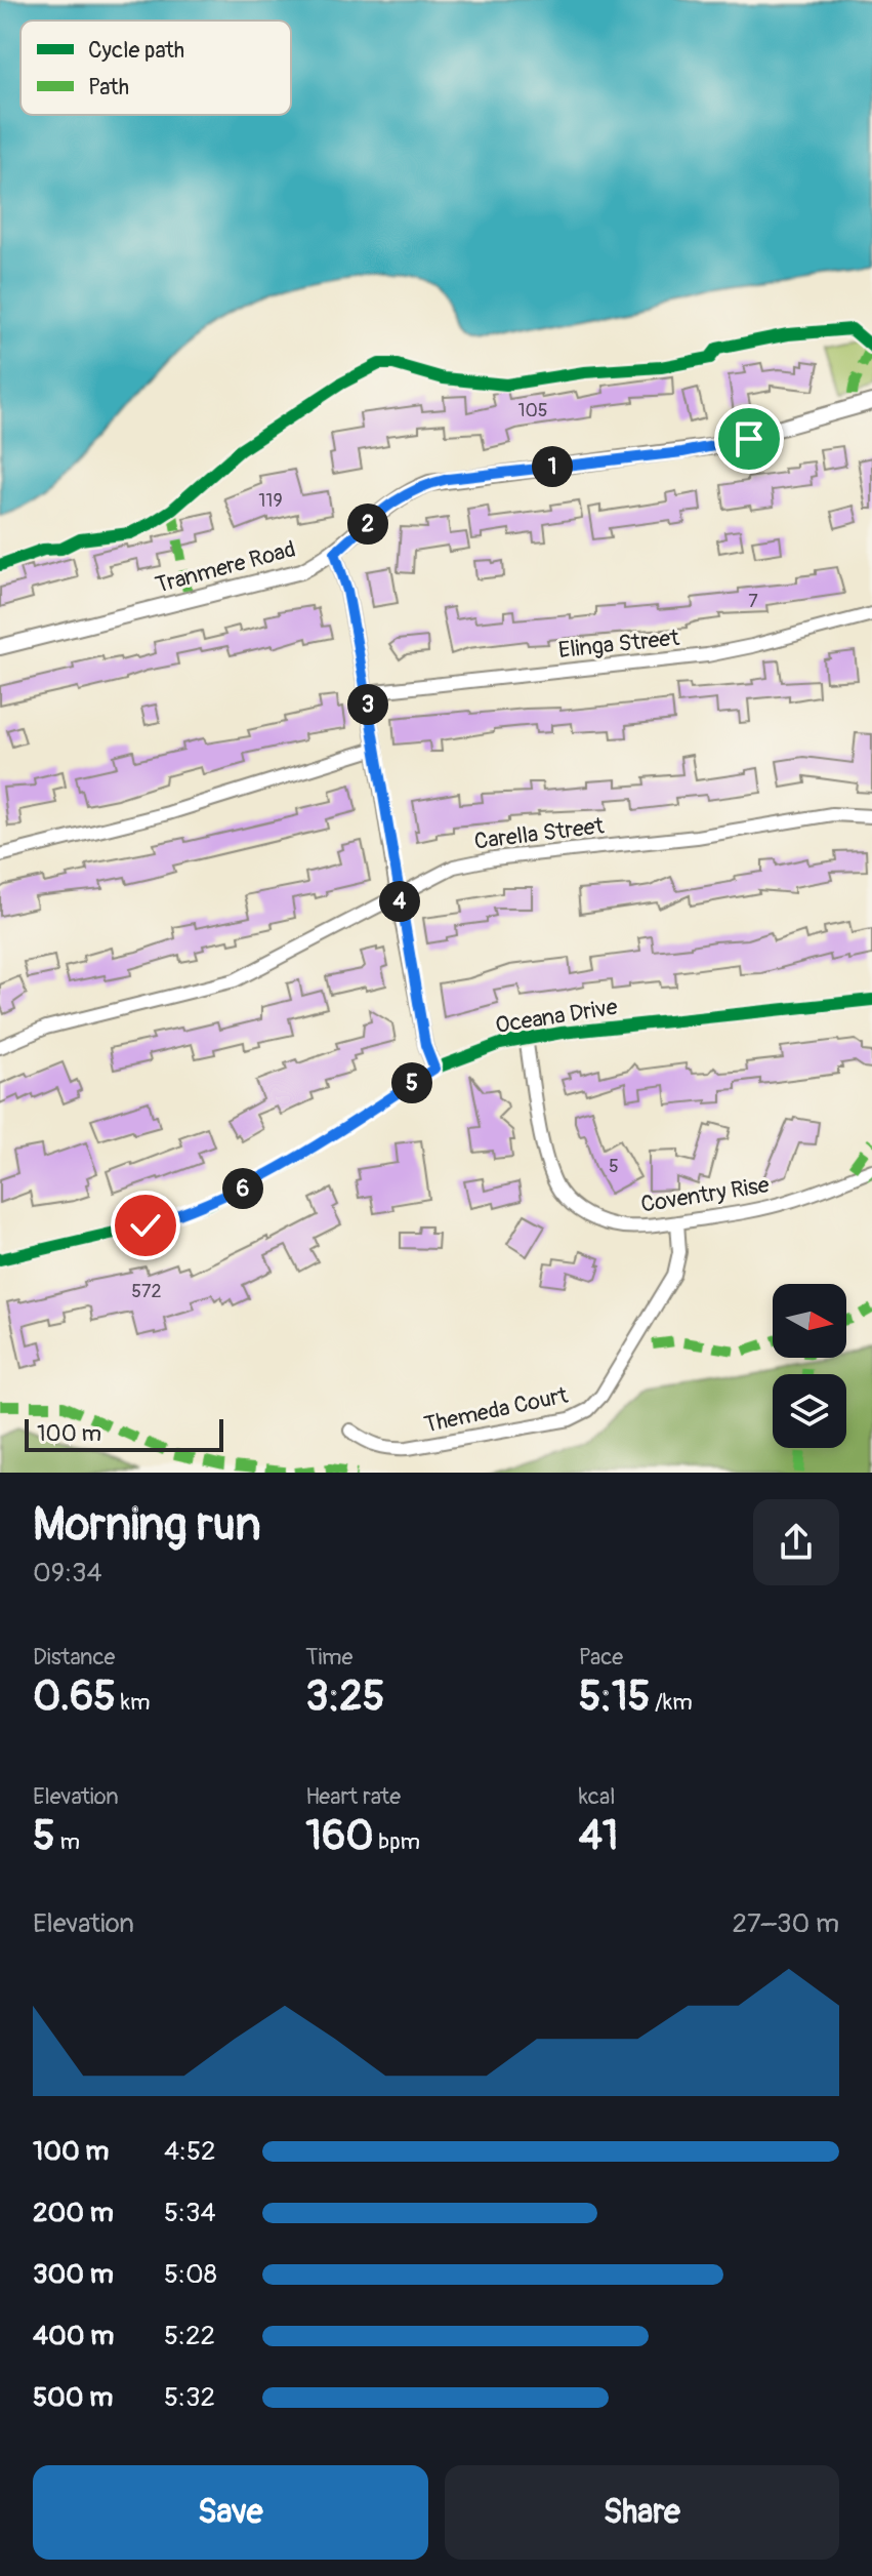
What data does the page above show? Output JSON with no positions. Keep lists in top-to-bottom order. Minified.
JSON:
{"streets":{"street":["Tranmere Road","Elinga Street","Carella Street","Oceana Drive","Coventry Rise","Themeda Court"]},"crossings":[["Oceana Drive","Coventry Rise"],["Coventry Rise","Themeda Court"]],"house_numbers":["105","119","7","5","572"],"legend":["Cycle path","Path"],"scale_bar":"100 m","north":"right","page":{"pins":["1","2","3","4","5","6"],"scale":"100 m","heading":["Morning run","09:34"],"stats":[["Distance","0.65 km"],["Time","3:25"],["Pace","5:15 /km"],["Elevation","5 m"],["Heart rate","160 bpm"],["kcal","41"]],"chart":["Elevation","27–30 m"],"list":[{"name":"100 m","note":"4:52"},{"name":"200 m","note":"5:34"},{"name":"300 m","note":"5:08"},{"name":"400 m","note":"5:22"},{"name":"500 m","note":"5:32"}],"buttons":["Save","Share"]}}
